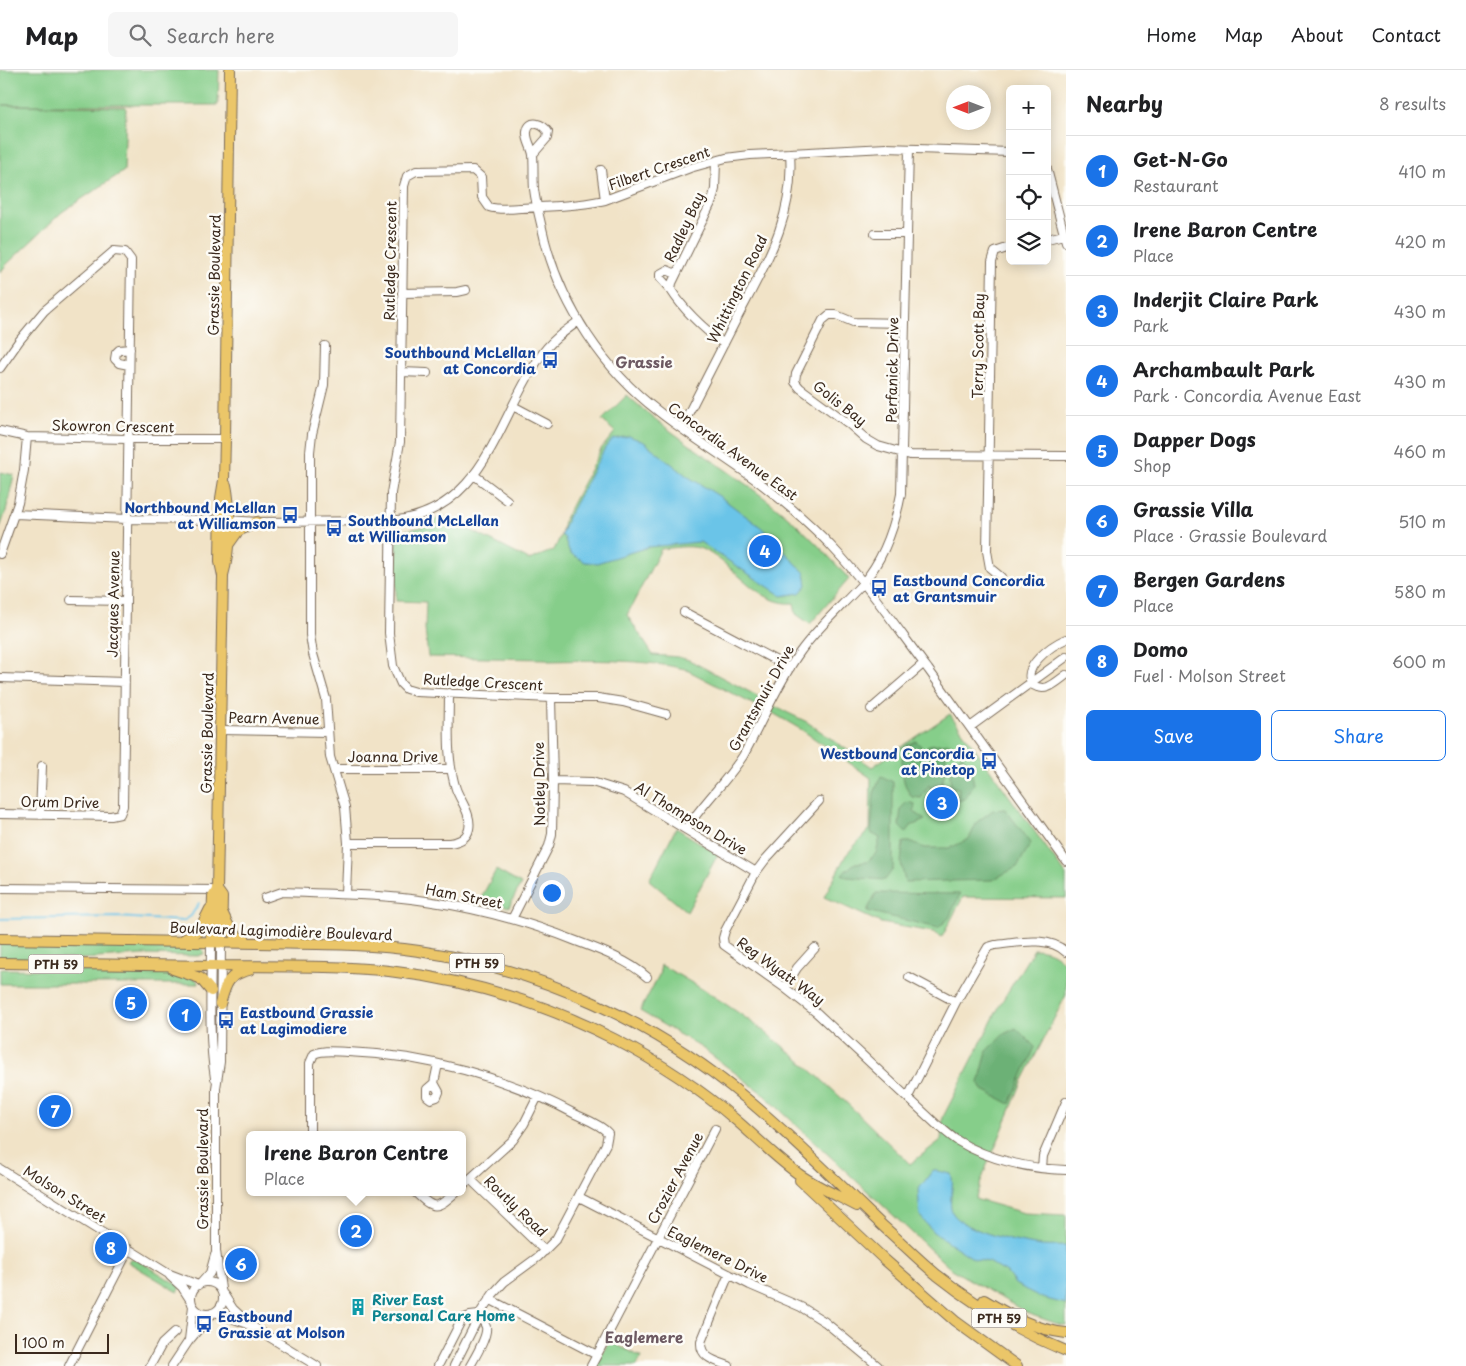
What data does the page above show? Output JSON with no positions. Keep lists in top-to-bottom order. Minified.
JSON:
{"streets":{"main road":["Grassie Boulevard","Boulevard Lagimodière Boulevard","PTH 59"],"street":["Filbert Crescent","Radley Bay","Rutledge Crescent","Whittington Road","Terry Scott Bay","Perfanick Drive","Golis Bay","Skowron Crescent","Concordia Avenue East","Jacques Avenue","Grantsmuir Drive","Pearn Avenue","Joanna Drive","Notley Drive","Orum Drive","Al Thompson Drive","Ham Street","Reg Wyatt Way","Crozier Avenue","Molson Street","Routly Road","Eaglemere Drive"]},"crossings":[["Filbert Crescent","Radley Bay"],["Filbert Crescent","Rutledge Crescent"],["Filbert Crescent","Whittington Road"],["Filbert Crescent","Perfanick Drive"],["Filbert Crescent","Concordia Avenue East"],["Radley Bay","Whittington Road"],["Rutledge Crescent","Concordia Avenue East"],["Rutledge Crescent","Notley Drive"],["Grassie Boulevard","Skowron Crescent"],["Grassie Boulevard","Pearn Avenue"],["Grassie Boulevard","Boulevard Lagimodière Boulevard"],["Grassie Boulevard","Molson Street"],["Whittington Road","Concordia Avenue East"],["Perfanick Drive","Golis Bay"],["Perfanick Drive","Concordia Avenue East"],["Perfanick Drive","Grantsmuir Drive"],["Skowron Crescent","Jacques Avenue"],["Concordia Avenue East","Grantsmuir Drive"],["Jacques Avenue","Orum Drive"],["Grantsmuir Drive","Al Thompson Drive"],["Notley Drive","Al Thompson Drive"],["Notley Drive","Ham Street"],["Al Thompson Drive","Reg Wyatt Way"],["Crozier Avenue","Eaglemere Drive"]],"districts":["Grassie","Eaglemere"],"places":{"bus stop":["Southbound McLellan at Concordia","Northbound McLellan at Williamson","Southbound McLellan at Williamson","Eastbound Concordia at Grantsmuir","Westbound Concordia at Pinetop","Eastbound Grassie at Lagimodiere","Eastbound Grassie at Molson"],"building":["River East Personal Care Home"]},"scale_bar":"100 m","north":"left","page":{"header":"Map","search":"Search here","nav":["Home","Map","About","Contact"],"heading":["Nearby","8 results"],"map_buttons":["+","−"],"list":[{"mark":"1","name":"Get-N-Go","note":"Restaurant","value":"410 m"},{"mark":"2","name":"Irene Baron Centre","note":"Place","value":"420 m"},{"mark":"3","name":"Inderjit Claire Park","note":"Park","value":"430 m"},{"mark":"4","name":"Archambault Park","note":"Park · Concordia Avenue East","value":"430 m"},{"mark":"5","name":"Dapper Dogs","note":"Shop","value":"460 m"},{"mark":"6","name":"Grassie Villa","note":"Place · Grassie Boulevard","value":"510 m"},{"mark":"7","name":"Bergen Gardens","note":"Place","value":"580 m"},{"mark":"8","name":"Domo","note":"Fuel · Molson Street","value":"600 m"}],"pins":["4","3","5","1","7","2","8","6"],"buttons":["Save","Share"],"popup":["Irene Baron Centre","Place"],"scale":"100 m"}}
